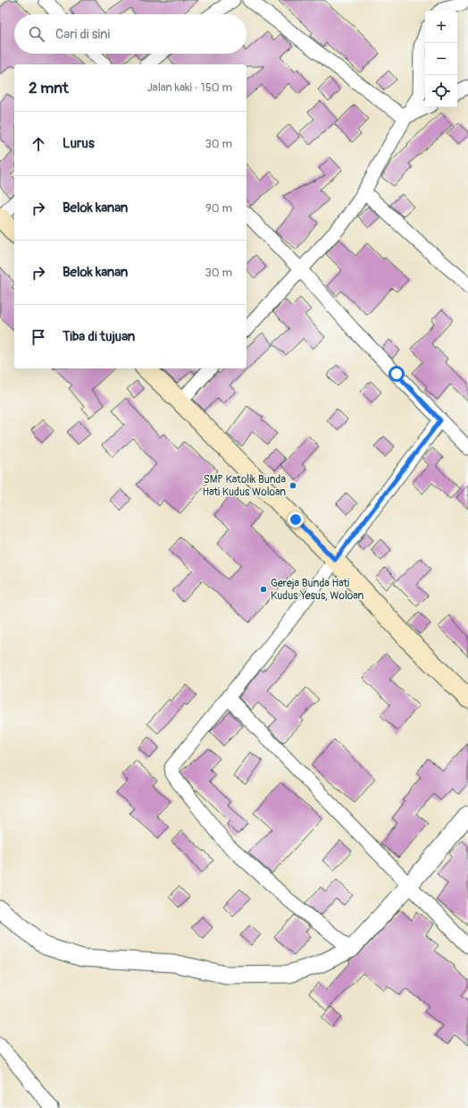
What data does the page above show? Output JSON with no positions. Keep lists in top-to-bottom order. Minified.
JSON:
{"places":["SMP Katolik Bunda Hati Kudus Woloan","Gereja Bunda Hati Kudus Yesus, Woloan"],"page":{"map_buttons":["+","−"],"search":"Cari di sini","heading":["2 mnt","Jalan kaki · 150 m"],"list":[["Lurus","30 m"],["Belok kanan","90 m"],["Belok kanan","30 m"],"Tiba di tujuan"]}}
